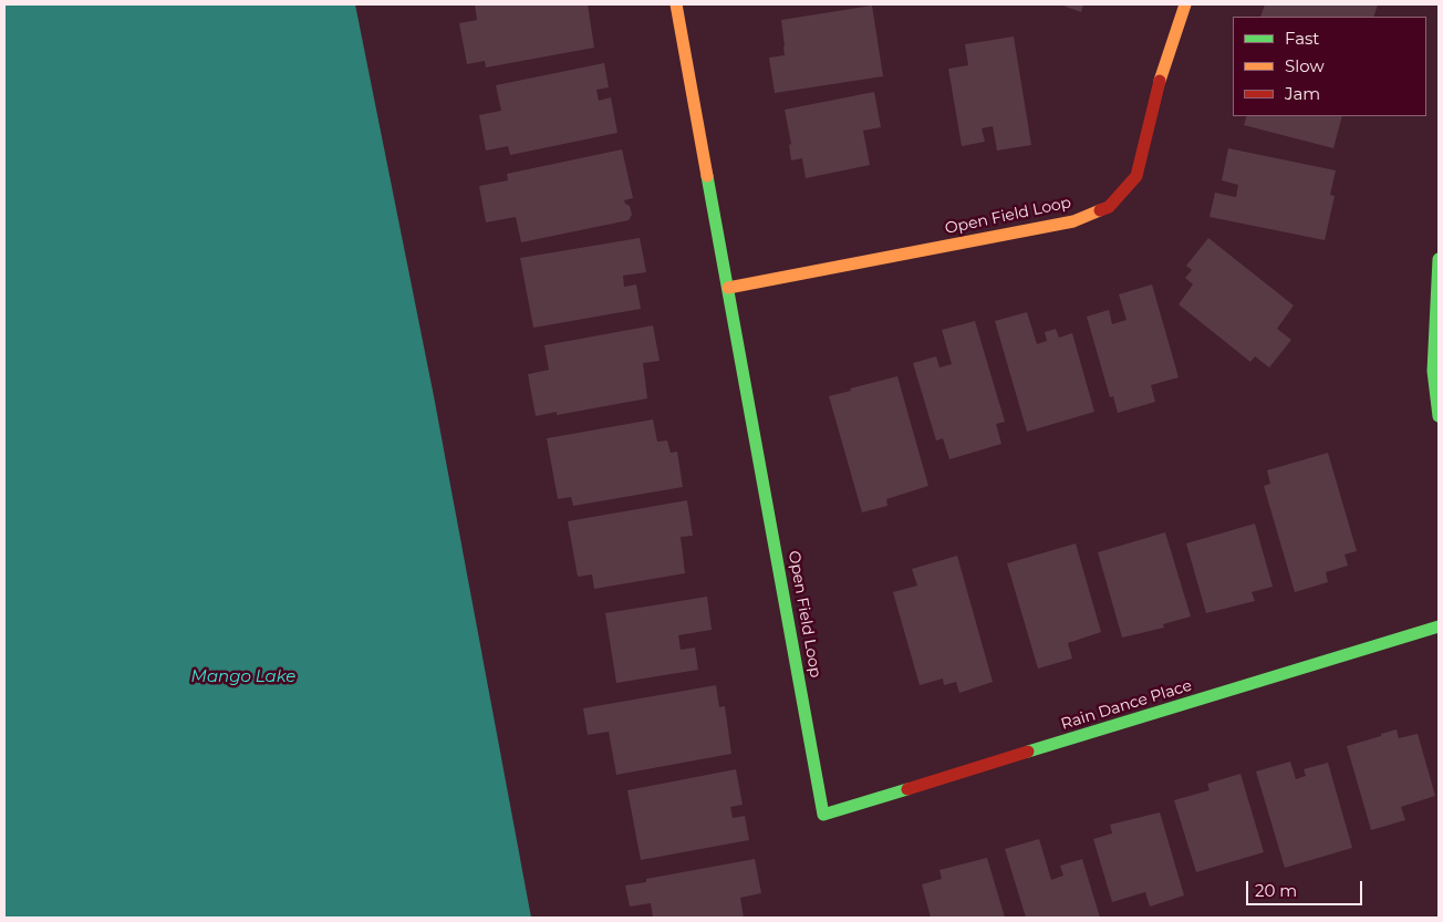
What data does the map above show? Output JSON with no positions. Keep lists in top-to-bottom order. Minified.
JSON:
{"streets":{"street":["Open Field Loop","Rain Dance Place"]},"crossings":[["Open Field Loop","Rain Dance Place"]],"water":["Mango Lake"],"legend":["Fast","Slow","Jam"],"scale_bar":"20 m"}
